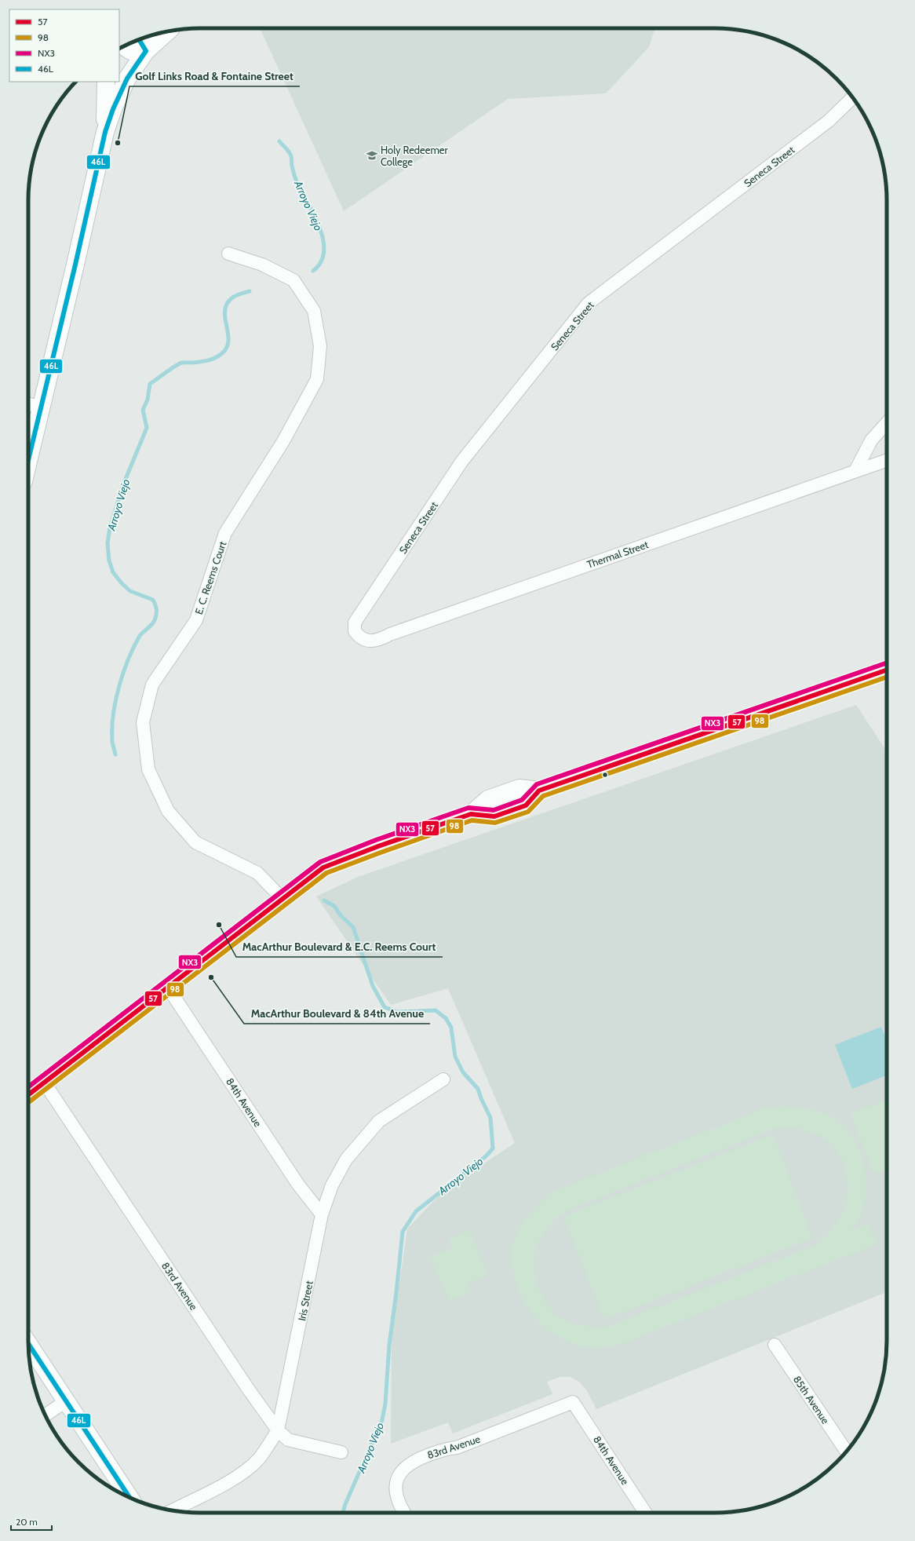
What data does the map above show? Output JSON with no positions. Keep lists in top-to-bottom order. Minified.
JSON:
{"streets":{"street":["Seneca Street","Thermal Street","E. C. Reems Court","84th Avenue","83rd Avenue","Iris Street","85th Avenue"]},"crossings":[["Seneca Street","Thermal Street"],["84th Avenue","83rd Avenue"],["84th Avenue","Iris Street"],["83rd Avenue","Iris Street"]],"water":["Arroyo Viejo"],"places":{"other":["Golf Links Road & Fontaine Street","MacArthur Boulevard & E.C. Reems Court","MacArthur Boulevard & 84th Avenue"],"school or university":["Holy Redeemer College"]},"lines":["transit line 46L","transit line NX3","transit line 57","transit line 98"],"legend":["57","98","NX3","46L"],"scale_bar":"20 m"}
